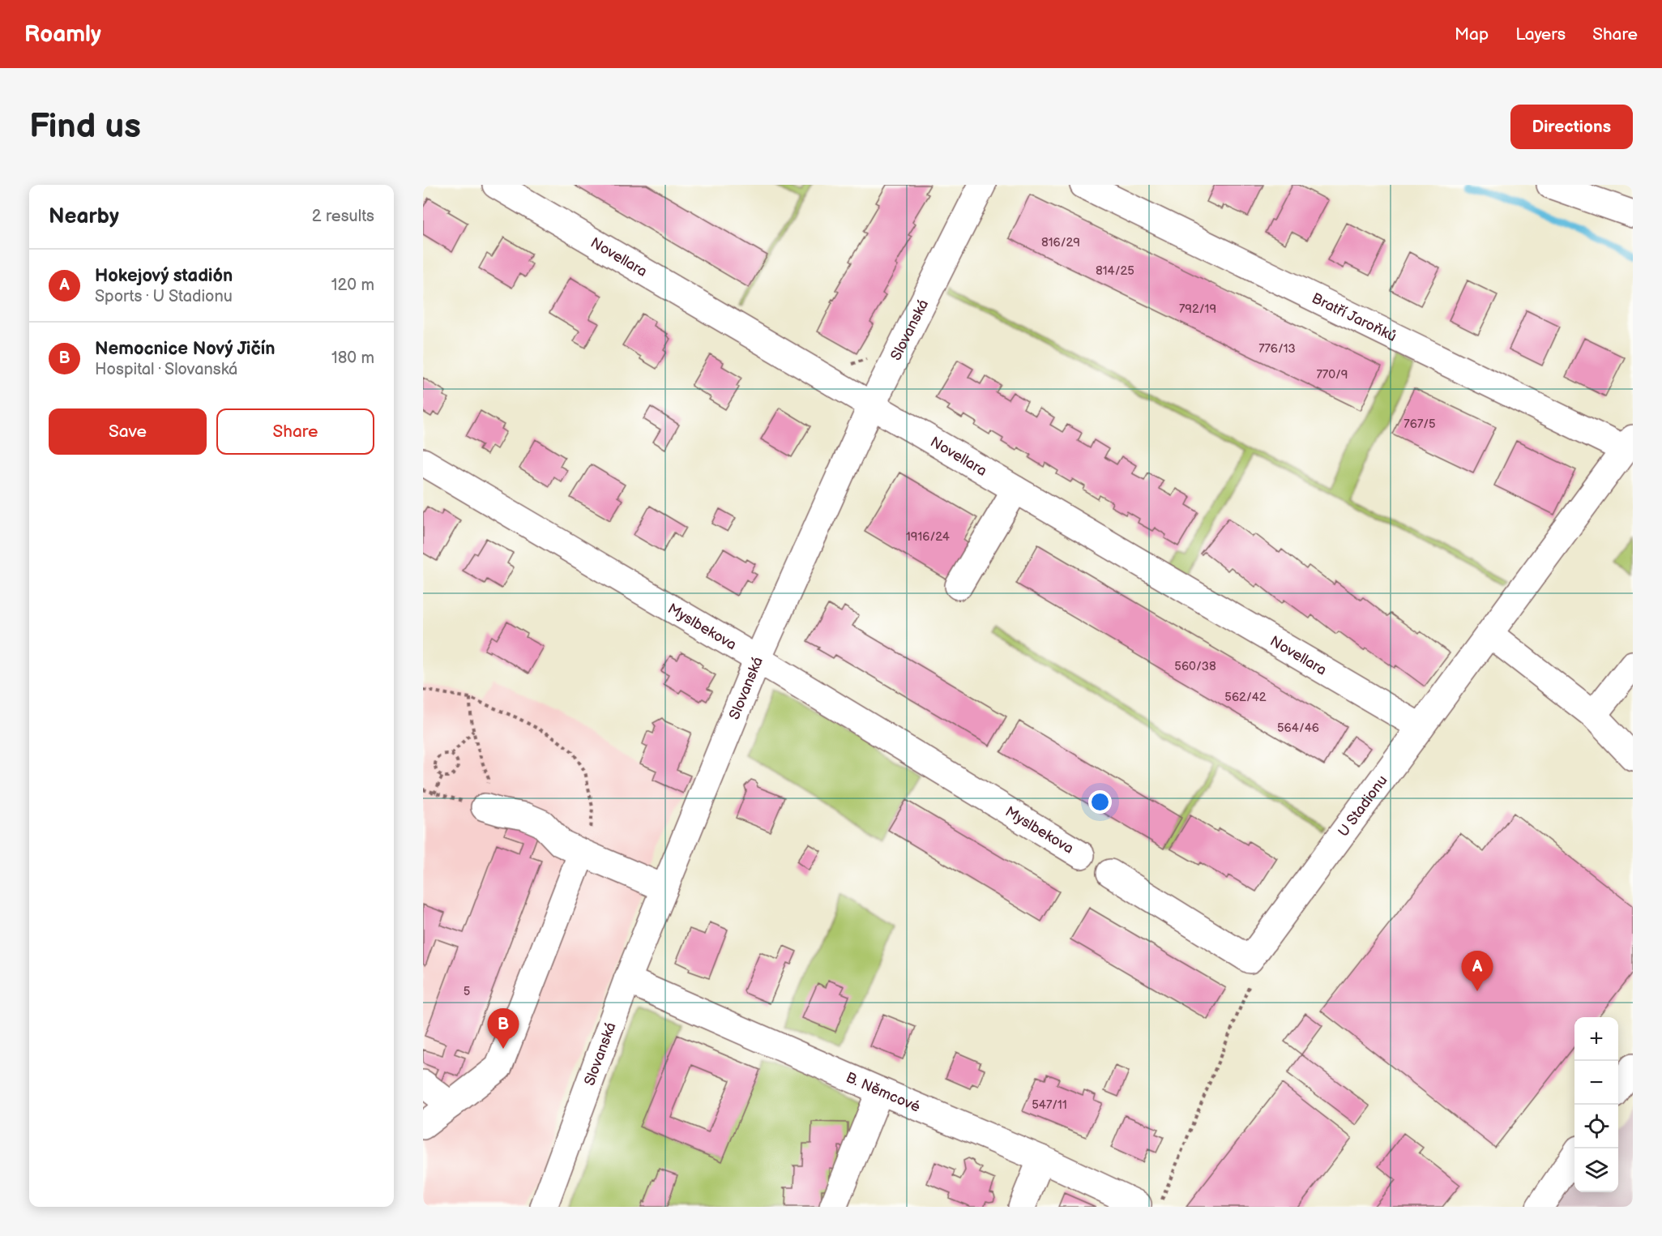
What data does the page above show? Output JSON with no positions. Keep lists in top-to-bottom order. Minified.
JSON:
{"streets":{"street":["Novellara","Bratří Jaroňků","Slovanská","Myslbekova","U Stadionu","B. Němcové"]},"crossings":[["Novellara","Slovanská"],["Novellara","U Stadionu"],["Bratří Jaroňků","U Stadionu"],["Slovanská","Myslbekova"],["Slovanská","B. Němcové"]],"house_numbers":["816/29","814/25","792/19","776/13","770/9","767/5","1916/24","560/38","562/42","564/46","5","547/11"],"page":{"header":"Roamly","nav":["Map","Layers","Share"],"buttons":["Directions",["Save","Share"]],"title":"Find us","heading":["Nearby","2 results"],"list":[{"mark":"A","name":"Hokejový stadión","note":"Sports · U Stadionu","value":"120 m"},{"mark":"B","name":"Nemocnice Nový Jičín","note":"Hospital · Slovanská","value":"180 m"}],"pins":["A","B"],"map_buttons":["+","−"]}}
